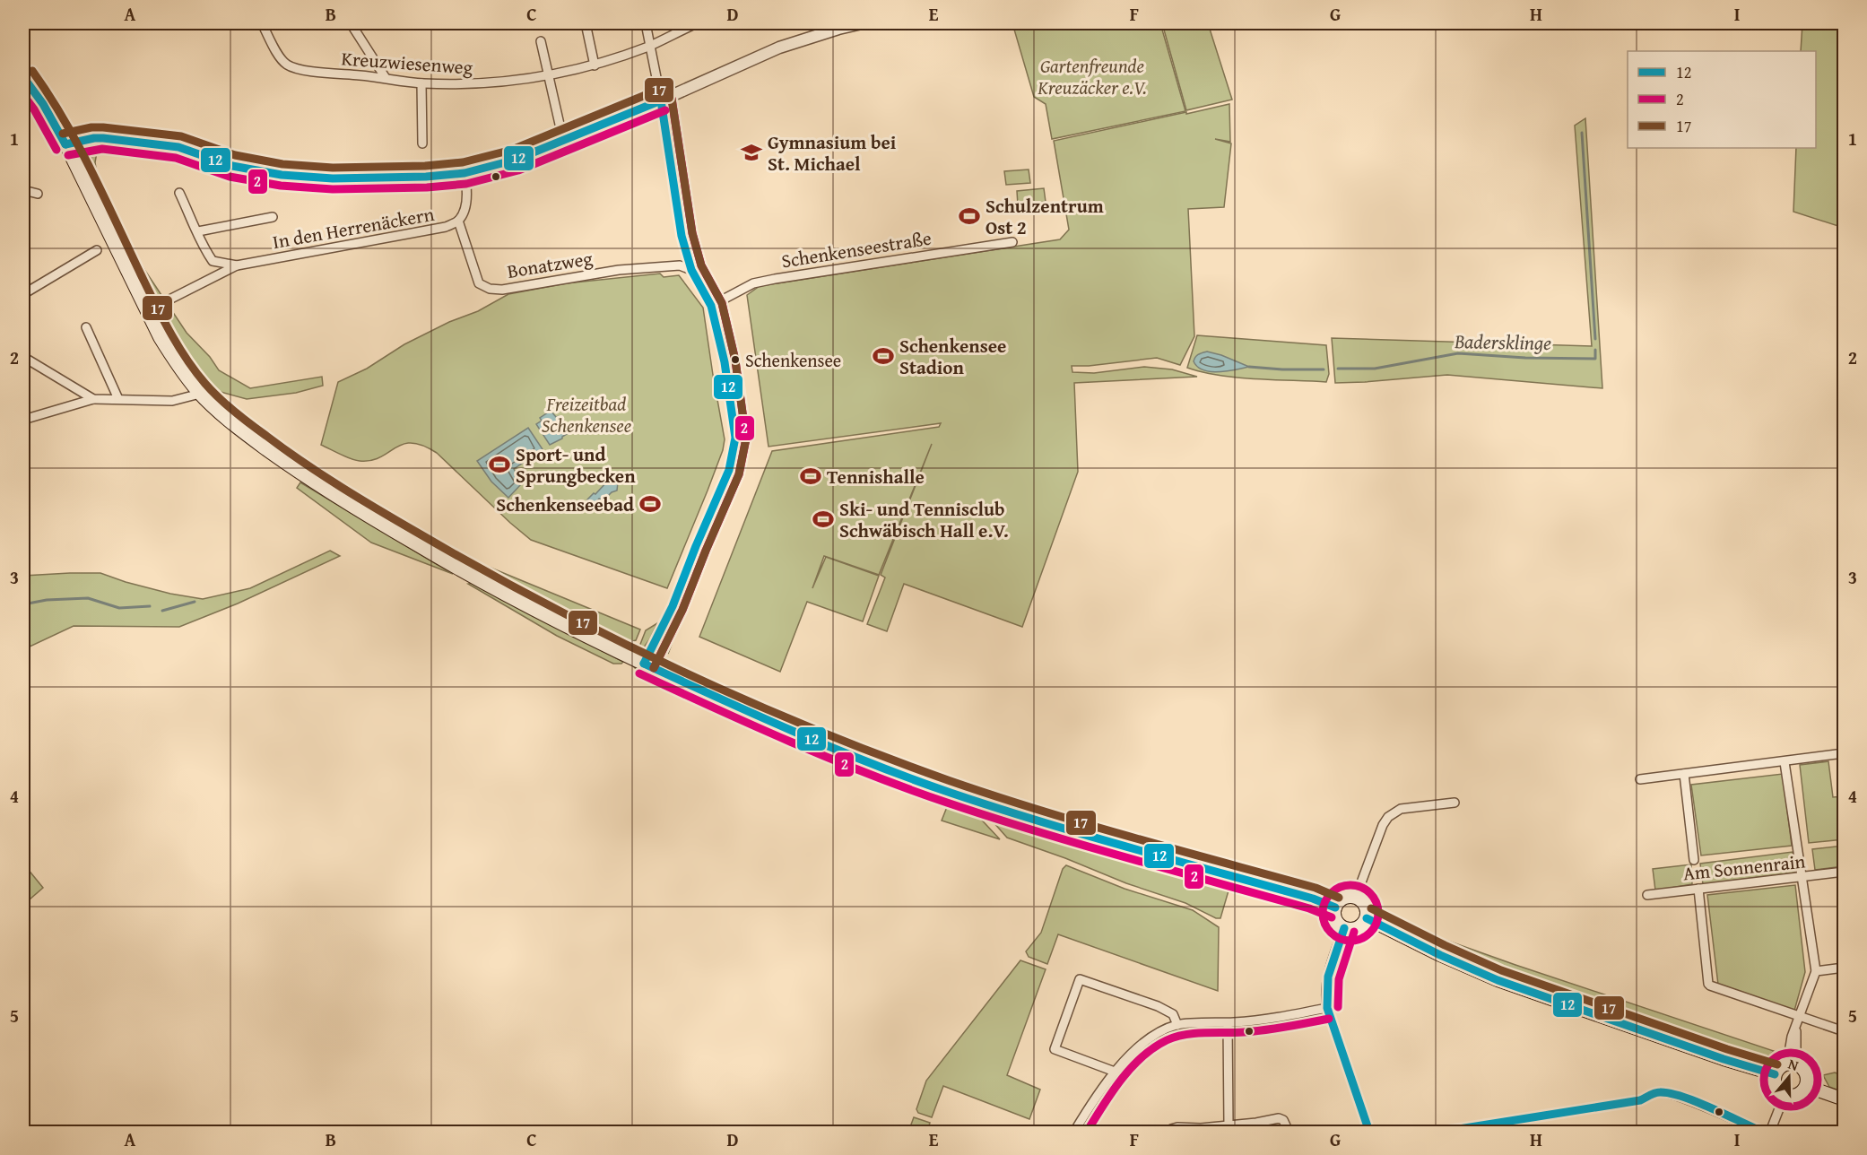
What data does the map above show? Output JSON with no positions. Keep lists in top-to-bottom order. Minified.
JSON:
{"streets":{"street":["Kreuzwiesenweg","In den Herrenäckern","Schenkenseestraße","Bonatzweg","Am Sonnenrain"]},"crossings":[["In den Herrenäckern","Bonatzweg"]],"water":["Badersklinge"],"parks":["Gartenfreunde Kreuzäcker e.V.","Freizeitbad Schenkensee"],"places":{"school or university":["Gymnasium bei St. Michael"],"sports":["Schulzentrum Ost 2","Schenkensee Stadion","Sport- und Sprungbecken","Tennishalle","Schenkenseebad","Ski- und Tennisclub Schwäbisch Hall e.V."],"other":["Schenkensee"]},"lines":["transit line 17","transit line 12","transit line 2"],"legend":["12","2","17"],"north":"top","grid":{"columns":["A","B","C","D","E","F","G","H","I"],"rows":["1","2","3","4","5"]}}
